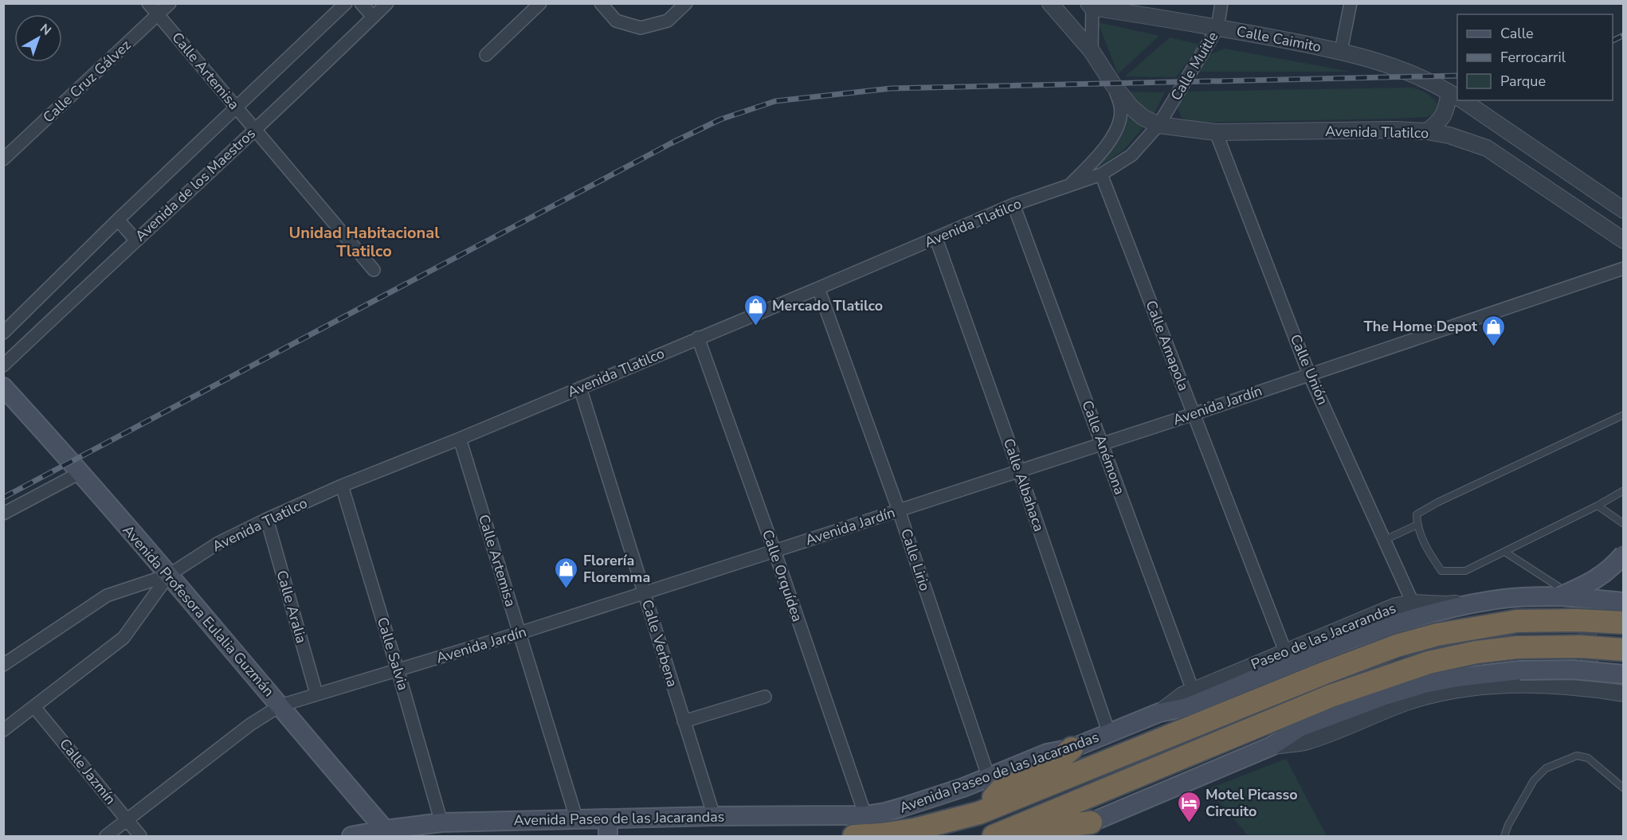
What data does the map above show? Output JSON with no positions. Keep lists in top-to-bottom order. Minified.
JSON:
{"streets":{"main road":["Avenida Profesora Eulalia Guzmán","Avenida Paseo de las Jacarandas"],"street":["Calle Caimito","Calle Muitle","Calle Artemisa","Calle Cruz Gálvez","Avenida Tlatilco","Avenida de los Maestros","Calle Amapola","Calle Unión","Avenida Jardín","Calle Anémona","Calle Albahaca","Calle Lirio","Calle Orquídea","Calle Aralia","Paseo de las Jacarandas","Calle Verbena","Calle Salvia","Calle Jazmín"]},"crossings":[["Calle Caimito","Calle Muitle"],["Calle Muitle","Avenida Tlatilco"],["Calle Artemisa","Calle Cruz Gálvez"],["Calle Artemisa","Avenida Tlatilco"],["Calle Artemisa","Avenida de los Maestros"],["Calle Artemisa","Avenida Jardín"],["Calle Artemisa","Avenida Paseo de las Jacarandas"],["Avenida Tlatilco","Calle Amapola"],["Avenida Tlatilco","Calle Unión"],["Avenida Tlatilco","Calle Anémona"],["Avenida Tlatilco","Calle Albahaca"],["Avenida Tlatilco","Calle Lirio"],["Avenida Tlatilco","Calle Orquídea"],["Avenida Tlatilco","Calle Aralia"],["Avenida Tlatilco","Avenida Profesora Eulalia Guzmán"],["Avenida Tlatilco","Calle Verbena"],["Avenida Tlatilco","Calle Salvia"],["Avenida Tlatilco","Calle Jazmín"],["Calle Amapola","Avenida Jardín"],["Calle Amapola","Paseo de las Jacarandas"],["Calle Unión","Avenida Jardín"],["Calle Unión","Paseo de las Jacarandas"],["Avenida Jardín","Calle Anémona"],["Avenida Jardín","Calle Albahaca"],["Avenida Jardín","Calle Lirio"],["Avenida Jardín","Calle Orquídea"],["Avenida Jardín","Calle Aralia"],["Avenida Jardín","Avenida Profesora Eulalia Guzmán"],["Avenida Jardín","Calle Verbena"],["Avenida Jardín","Calle Salvia"],["Avenida Jardín","Calle Jazmín"],["Calle Anémona","Paseo de las Jacarandas"],["Calle Anémona","Avenida Paseo de las Jacarandas"],["Calle Albahaca","Avenida Paseo de las Jacarandas"],["Calle Lirio","Avenida Paseo de las Jacarandas"],["Calle Orquídea","Avenida Paseo de las Jacarandas"],["Avenida Profesora Eulalia Guzmán","Avenida Paseo de las Jacarandas"],["Paseo de las Jacarandas","Avenida Paseo de las Jacarandas"],["Calle Verbena","Avenida Paseo de las Jacarandas"],["Calle Salvia","Avenida Paseo de las Jacarandas"]],"districts":["Unidad Habitacional Tlatilco"],"places":{"shop":["Mercado Tlatilco","The Home Depot","Florería Floremma"],"hotel":["Motel Picasso Circuito"]},"legend":["Calle","Ferrocarril","Parque"],"north":"top right"}
